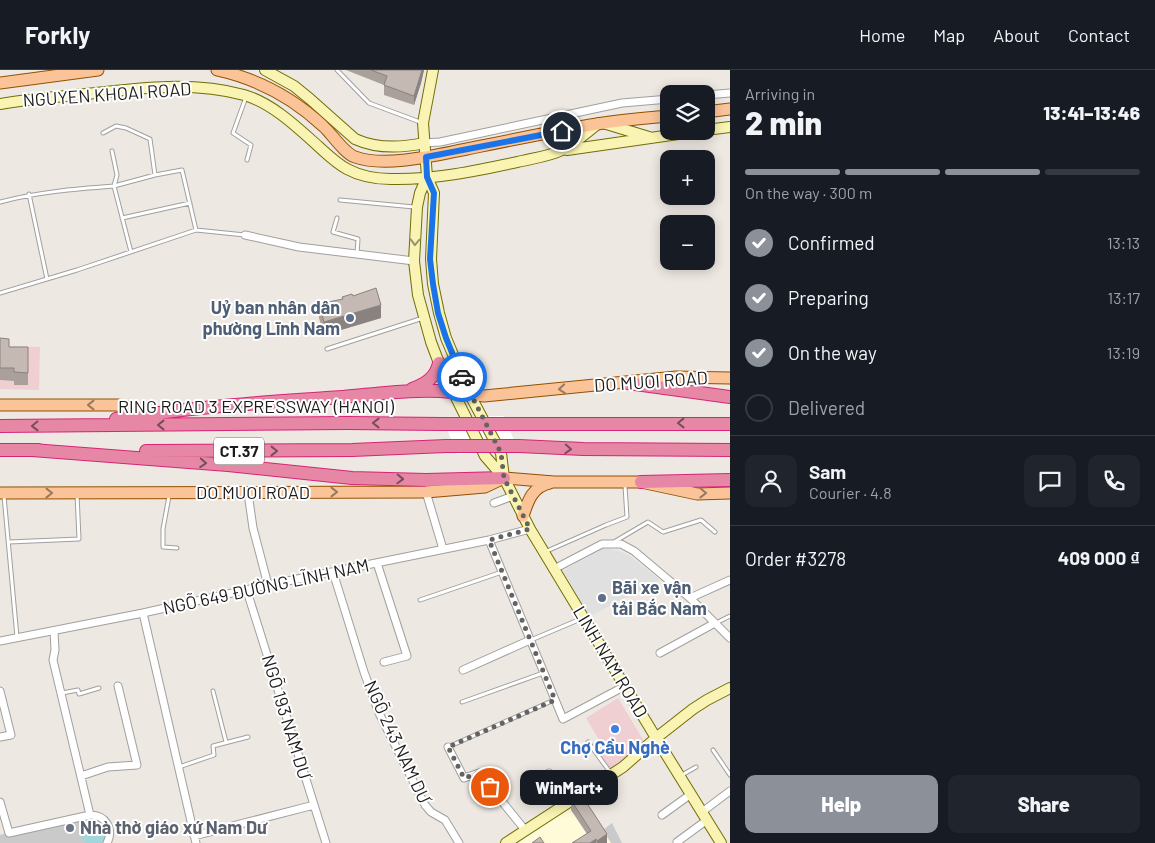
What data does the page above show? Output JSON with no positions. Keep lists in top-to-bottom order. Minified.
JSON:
{"streets":{"highway":["RING ROAD 3 EXPRESSWAY (HANOI)","CT.37"],"main road":["NGUYEN KHOAI ROAD","DO MUOI ROAD"],"street":["NGÕ 649 ĐƯỜNG LĨNH NAM","LINH NAM ROAD","NGÕ 193 NAM DƯ","NGÕ 243 NAM DƯ"]},"crossings":[["NGUYEN KHOAI ROAD","LINH NAM ROAD"],["DO MUOI ROAD","LINH NAM ROAD"],["RING ROAD 3 EXPRESSWAY (HANOI)","CT.37"],["NGÕ 649 ĐƯỜNG LĨNH NAM","LINH NAM ROAD"],["NGÕ 649 ĐƯỜNG LĨNH NAM","NGÕ 193 NAM DƯ"],["NGÕ 649 ĐƯỜNG LĨNH NAM","NGÕ 243 NAM DƯ"]],"places":["Uỷ ban nhân dân phường Lĩnh Nam","Bãi xe vận tải Bắc Nam","Chợ Cầu Nghè","WinMart+","Nhà thờ giáo xứ Nam Dư"],"page":{"header":"Forkly","nav":["Home","Map","About","Contact"],"heading":["2 min","Arriving in","13:41–13:46"],"panel":["Sam","Courier · 4.8","Order #3278","409 000 ₫"],"map_buttons":["+","−"],"bar":"On the way · 300 m","list":[["Confirmed","13:13"],["Preparing","13:17"],["On the way","13:19"],"Delivered"],"buttons":["Help","Share"],"bubble":"WinMart+"}}
